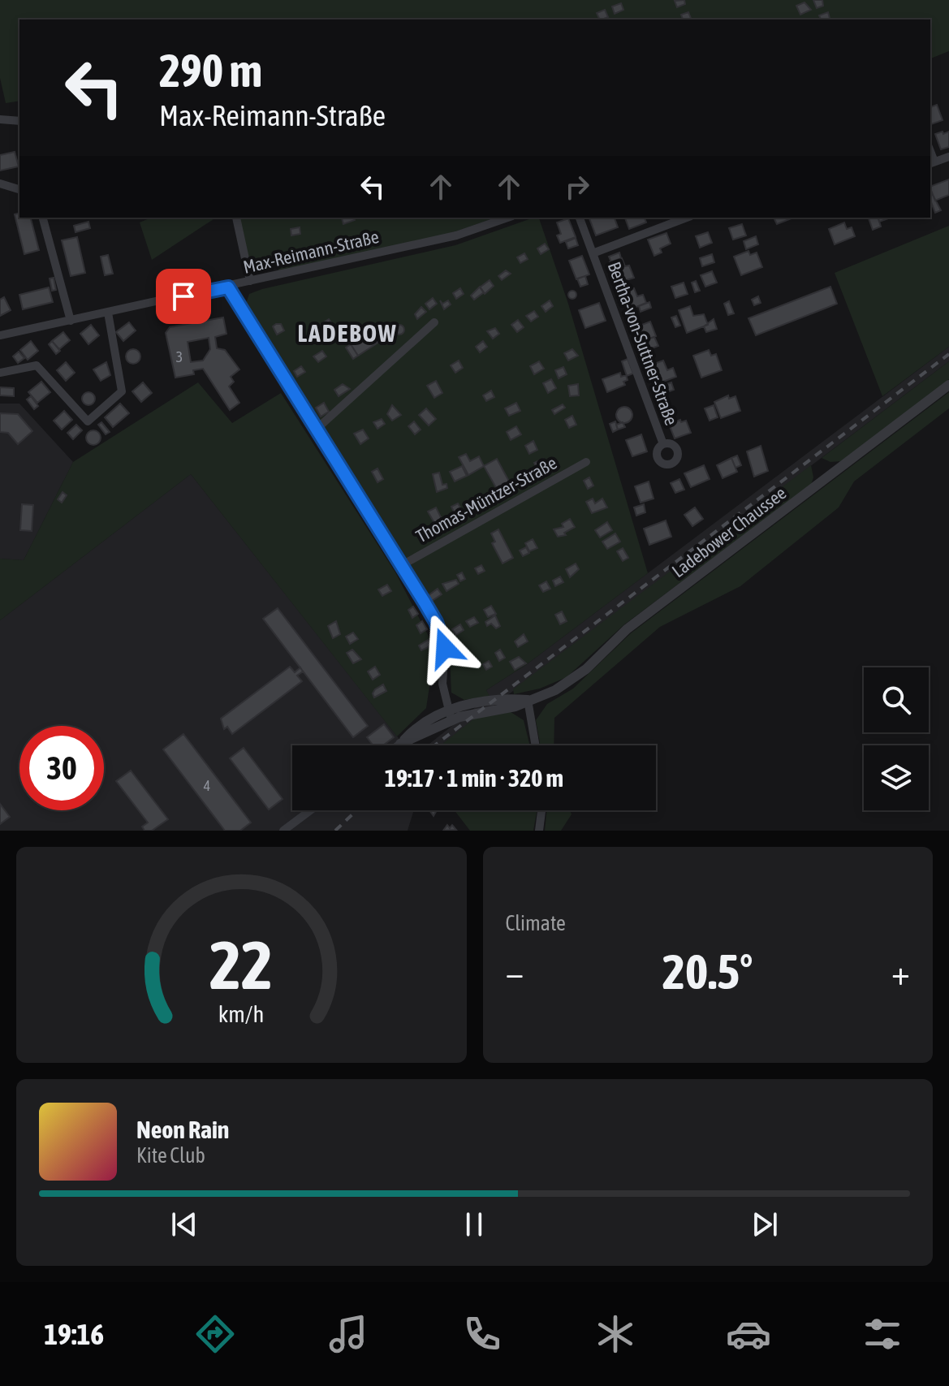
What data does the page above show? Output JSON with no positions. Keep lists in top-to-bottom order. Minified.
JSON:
{"streets":{"street":["Max-Reimann-Straße","Bertha-von-Suttner-Straße","Thomas-Müntzer-Straße","Ladebower Chaussee"]},"districts":["LADEBOW"],"house_numbers":["3","4"],"page":{"turn":["290 m","Max-Reimann-Straße"],"limit":"30","trip":"19:17 · 1 min · 320 m","tile":"Climate","heat":["−","20.5°","+"],"song":["Neon Rain","Kite Club"],"tabs":"19:16","gauge":["22","km/h"]}}
